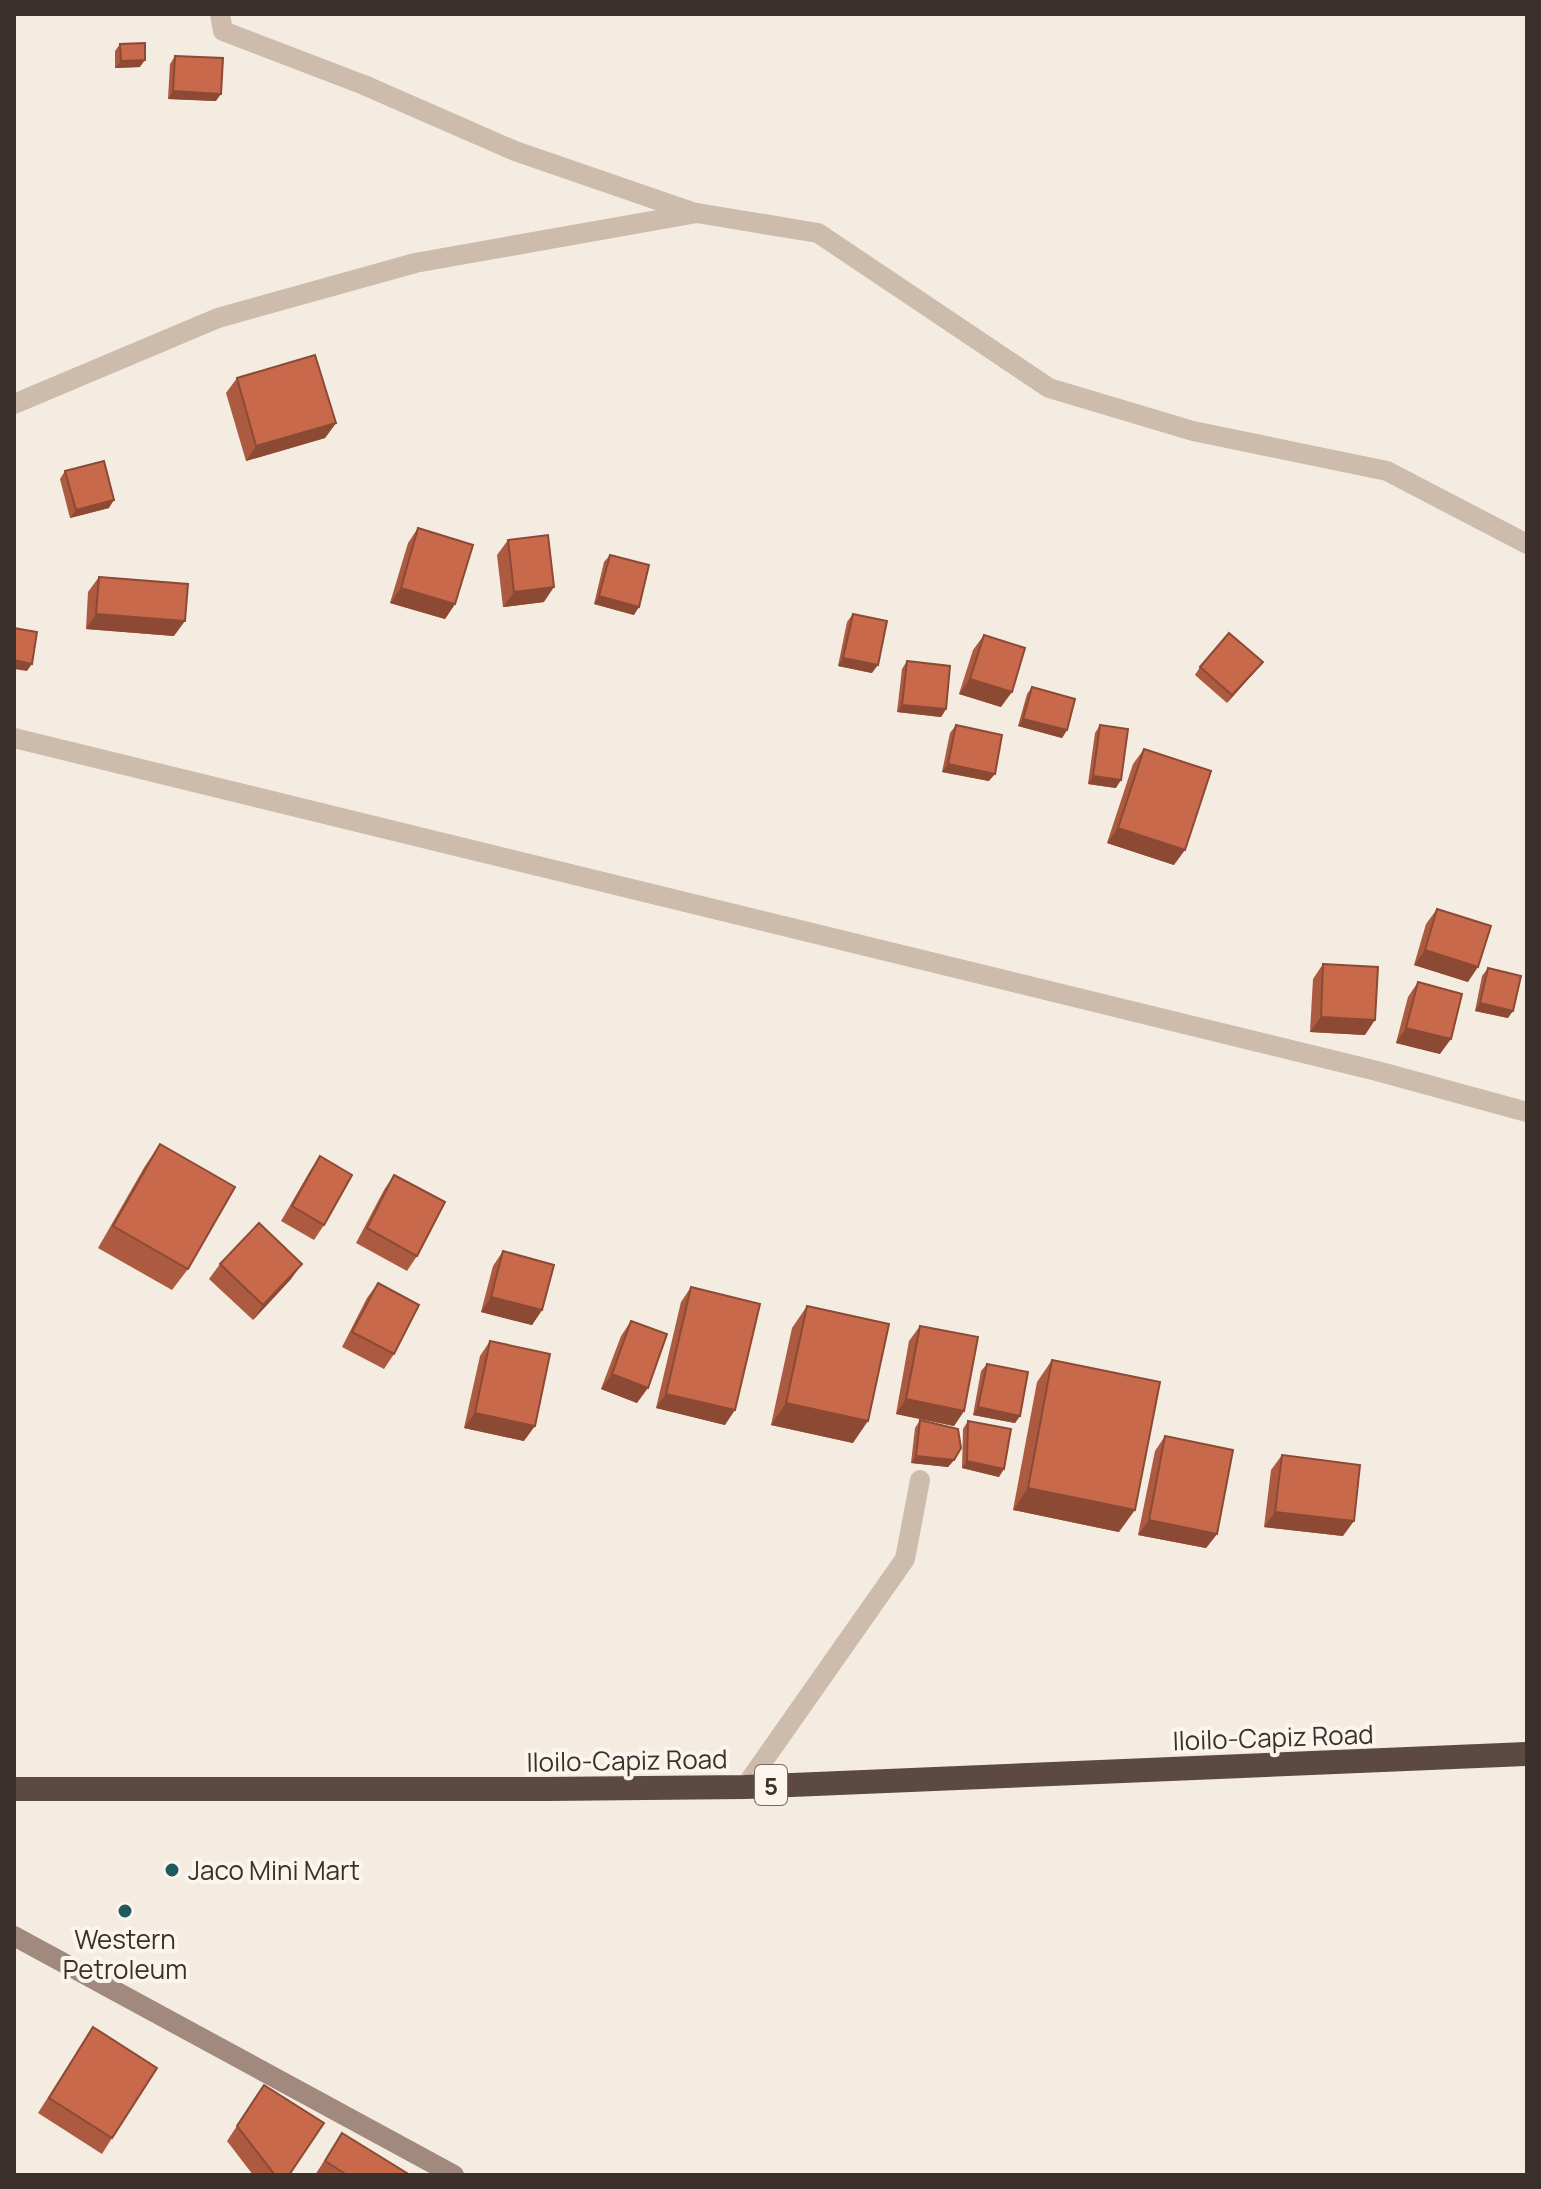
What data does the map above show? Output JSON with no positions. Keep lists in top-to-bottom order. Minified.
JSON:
{"streets":{"highway":["Iloilo-Capiz Road","5"]},"places":["Jaco Mini Mart","Western Petroleum"]}
